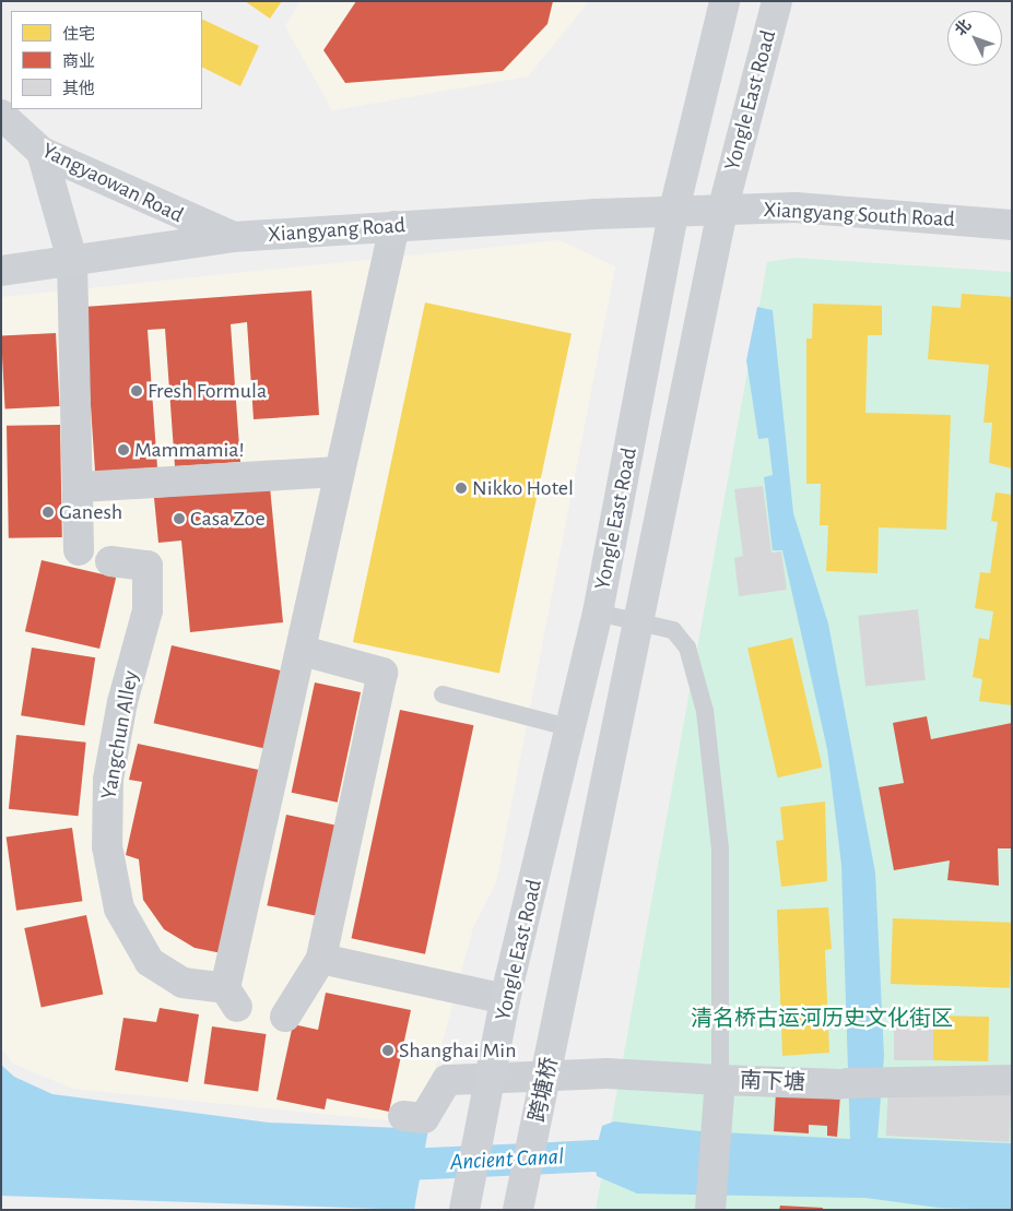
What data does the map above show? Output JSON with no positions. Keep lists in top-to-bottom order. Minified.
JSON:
{"streets":{"main road":["Yongle East Road","Yangyaowan Road","Xiangyang South Road","Xiangyang Road","跨塘桥"],"street":["Yangchun Alley","南下塘"]},"crossings":[["Yongle East Road","Xiangyang South Road"],["Yongle East Road","Xiangyang Road"],["Yongle East Road","跨塘桥"],["Yangyaowan Road","Xiangyang Road"],["Xiangyang South Road","Xiangyang Road"]],"water":["Ancient Canal"],"parks":["清名桥古运河历史文化街区"],"places":["Fresh Formula","Mammamia!","Nikko Hotel","Ganesh","Casa Zoe","Shanghai Min"],"legend":["住宅","商业","其他"],"north":"top left"}
